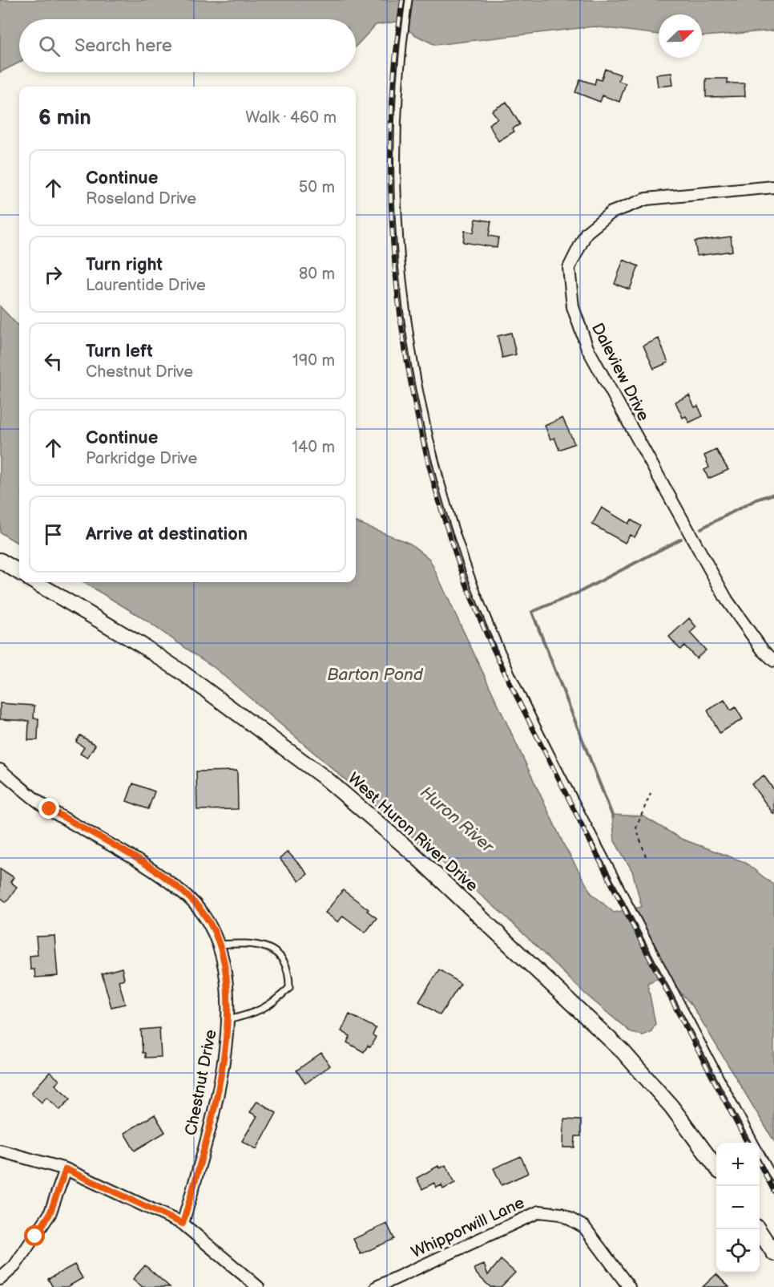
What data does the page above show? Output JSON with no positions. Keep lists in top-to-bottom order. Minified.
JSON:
{"streets":{"street":["Daleview Drive","West Huron River Drive","Chestnut Drive","Whipporwill Lane"]},"water":["Barton Pond","Huron River"],"north":"top right","page":{"search":"Search here","heading":["6 min","Walk · 460 m"],"list":[["Continue","Roseland Drive","50 m"],["Turn right","Laurentide Drive","80 m"],["Turn left","Chestnut Drive","190 m"],["Continue","Parkridge Drive","140 m"],"Arrive at destination"],"map_buttons":["+","−"]}}
